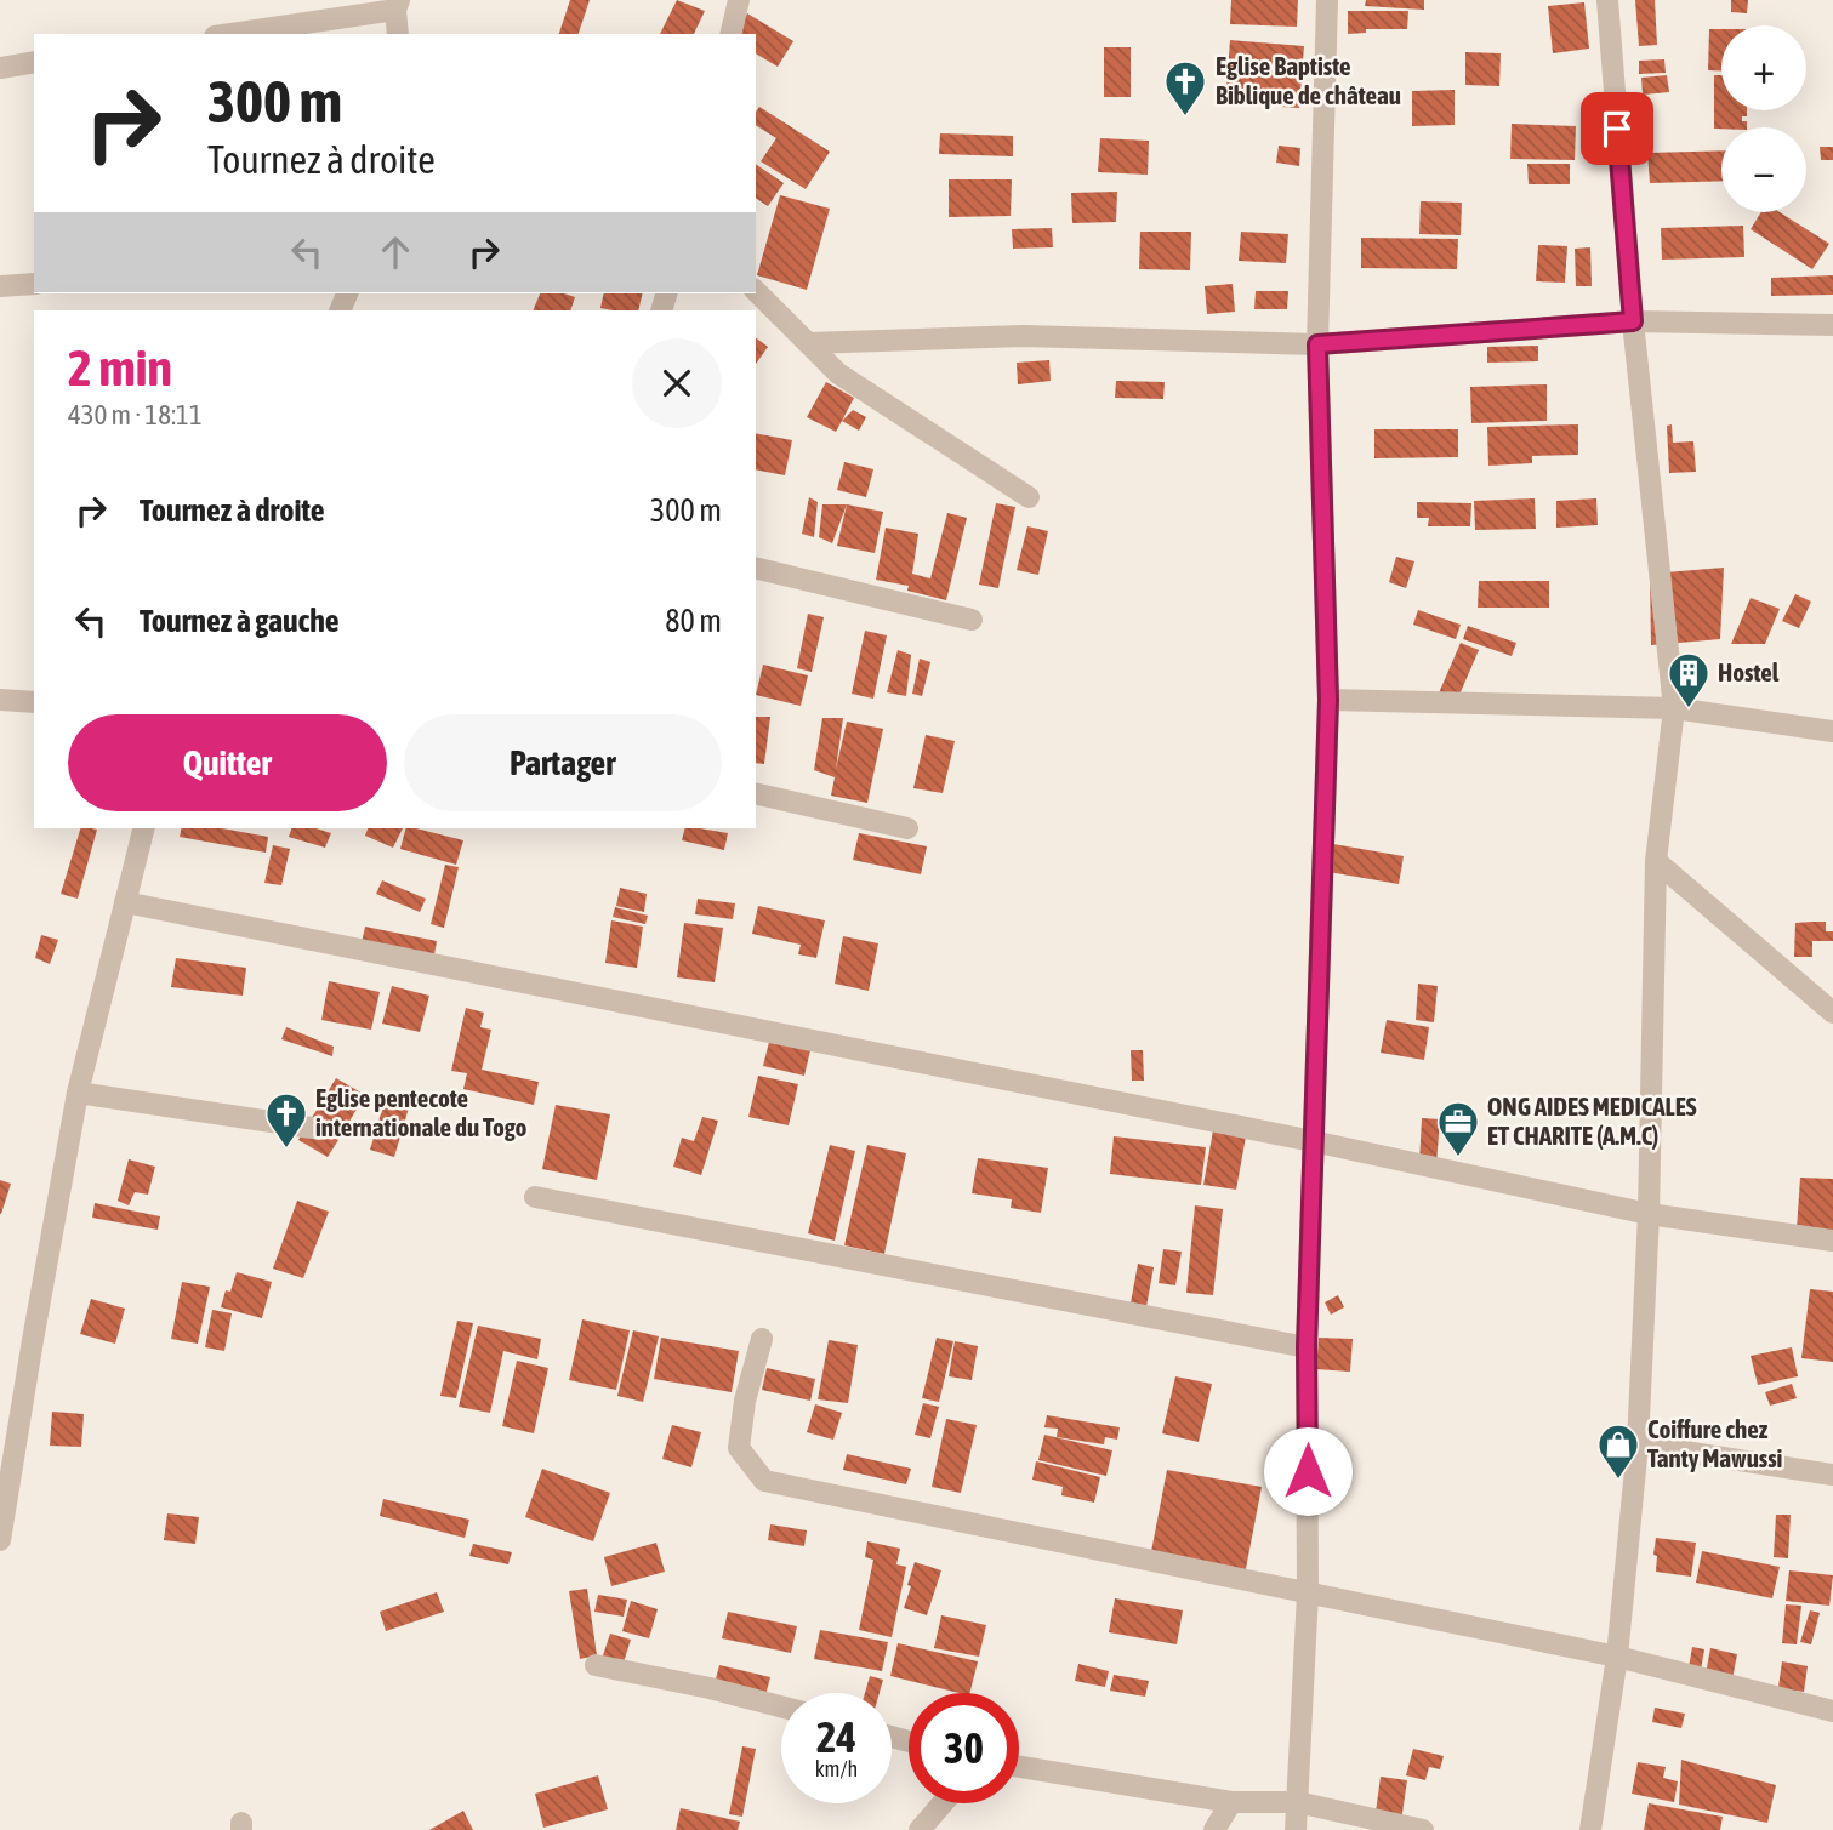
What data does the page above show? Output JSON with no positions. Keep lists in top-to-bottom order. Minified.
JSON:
{"places":{"church":["Eglise Baptiste Biblique de château","Eglise pentecote internationale du Togo"],"building":["Hostel"],"office":["ONG AIDES MEDICALES ET CHARITE (A.M.C)"],"shop":["Coiffure chez Tanty Mawussi"]},"page":{"map_buttons":["+","−"],"turn":["300 m","Tournez à droite"],"heading":["2 min","430 m · 18:11"],"list":[{"name":"Tournez à droite","value":"300 m"},{"name":"Tournez à gauche","value":"80 m"}],"buttons":["Quitter","Partager"],"speed":"24 km/h","limit":"30"}}
